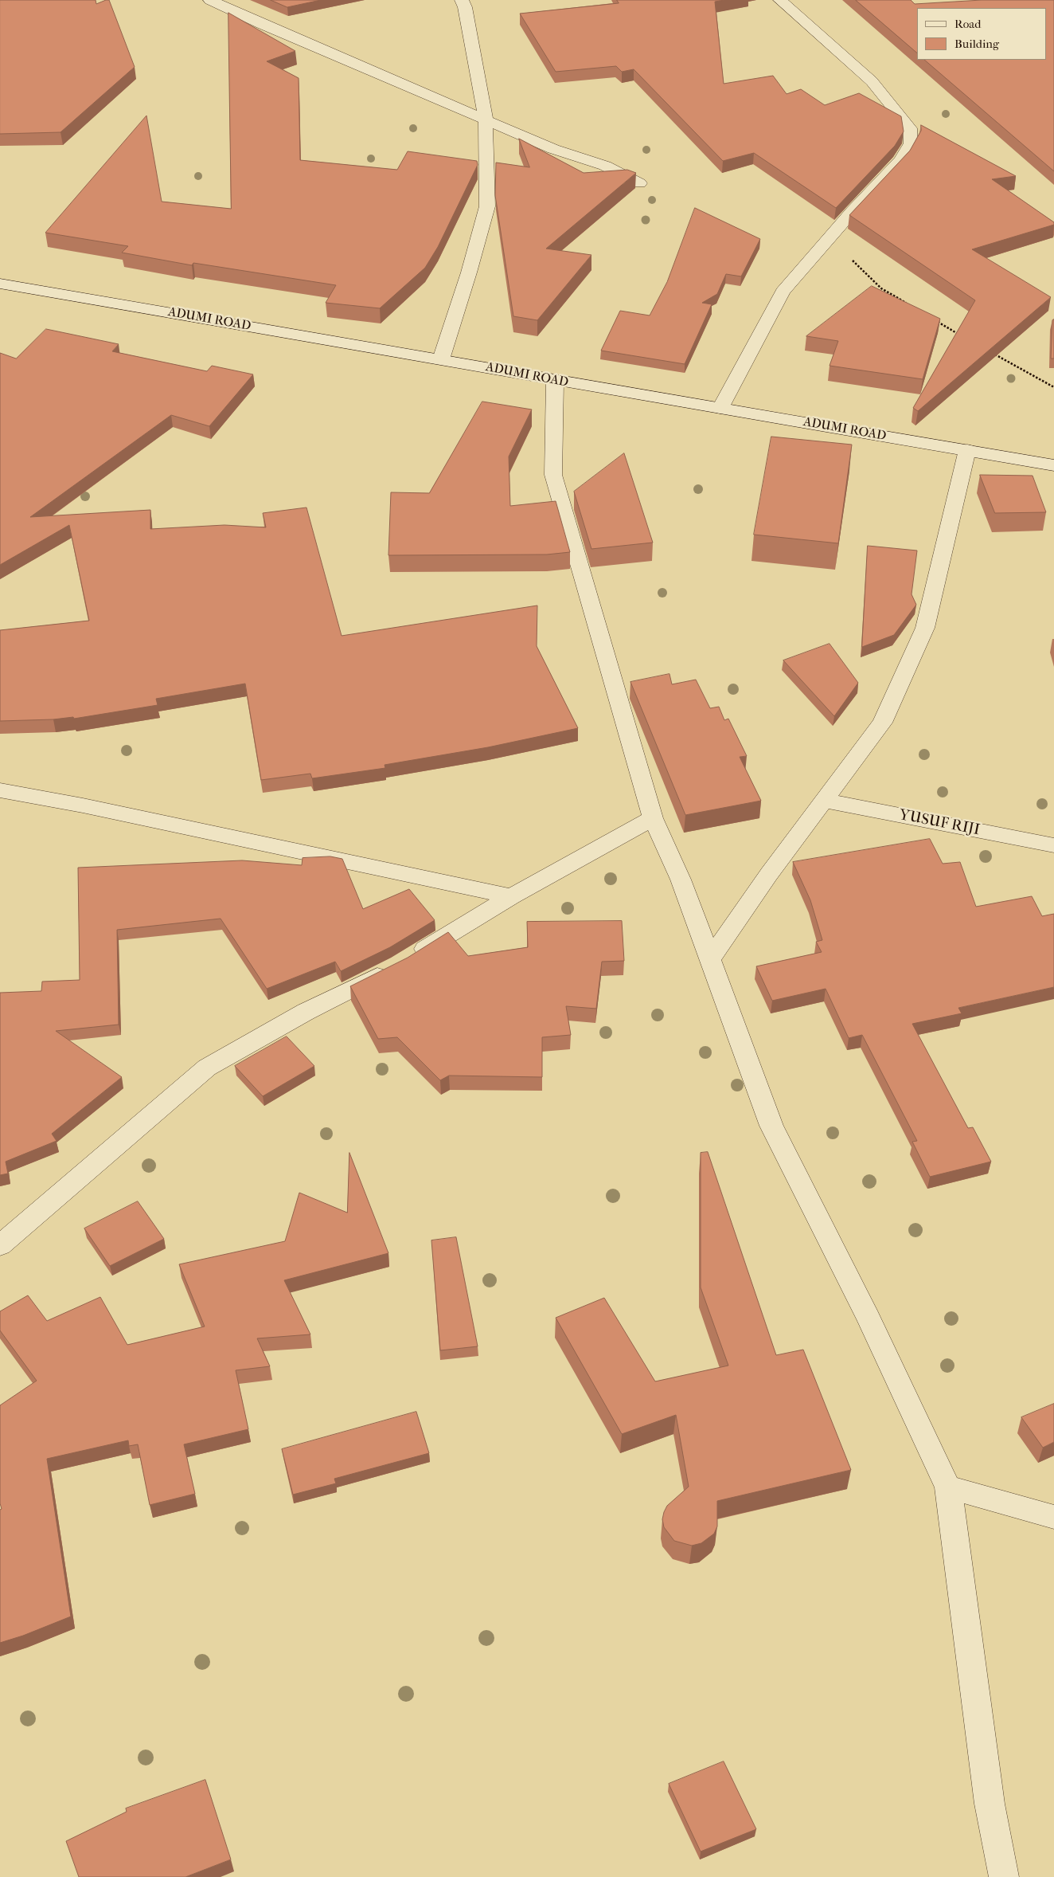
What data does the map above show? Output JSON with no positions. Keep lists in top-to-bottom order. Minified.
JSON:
{"streets":{"street":["ADUMI ROAD","YUSUF RIJI"]},"legend":["Road","Building"]}
